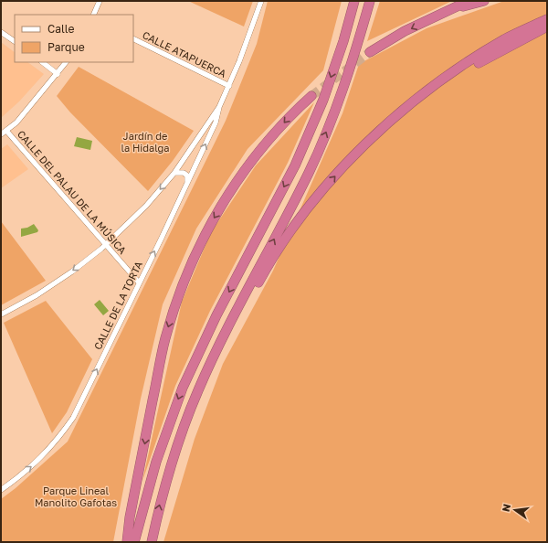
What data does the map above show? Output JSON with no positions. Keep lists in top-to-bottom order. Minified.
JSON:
{"streets":{"street":["CALLE ATAPUERCA","CALLE DEL PALAU DE LA MÚSICA","CALLE DE LA TORTA"]},"crossings":[["CALLE DEL PALAU DE LA MÚSICA","CALLE DE LA TORTA"]],"parks":["Jardín de la Hidalga","Parque Lineal Manolito Gafotas"],"legend":["Calle","Parque"],"north":"left"}
